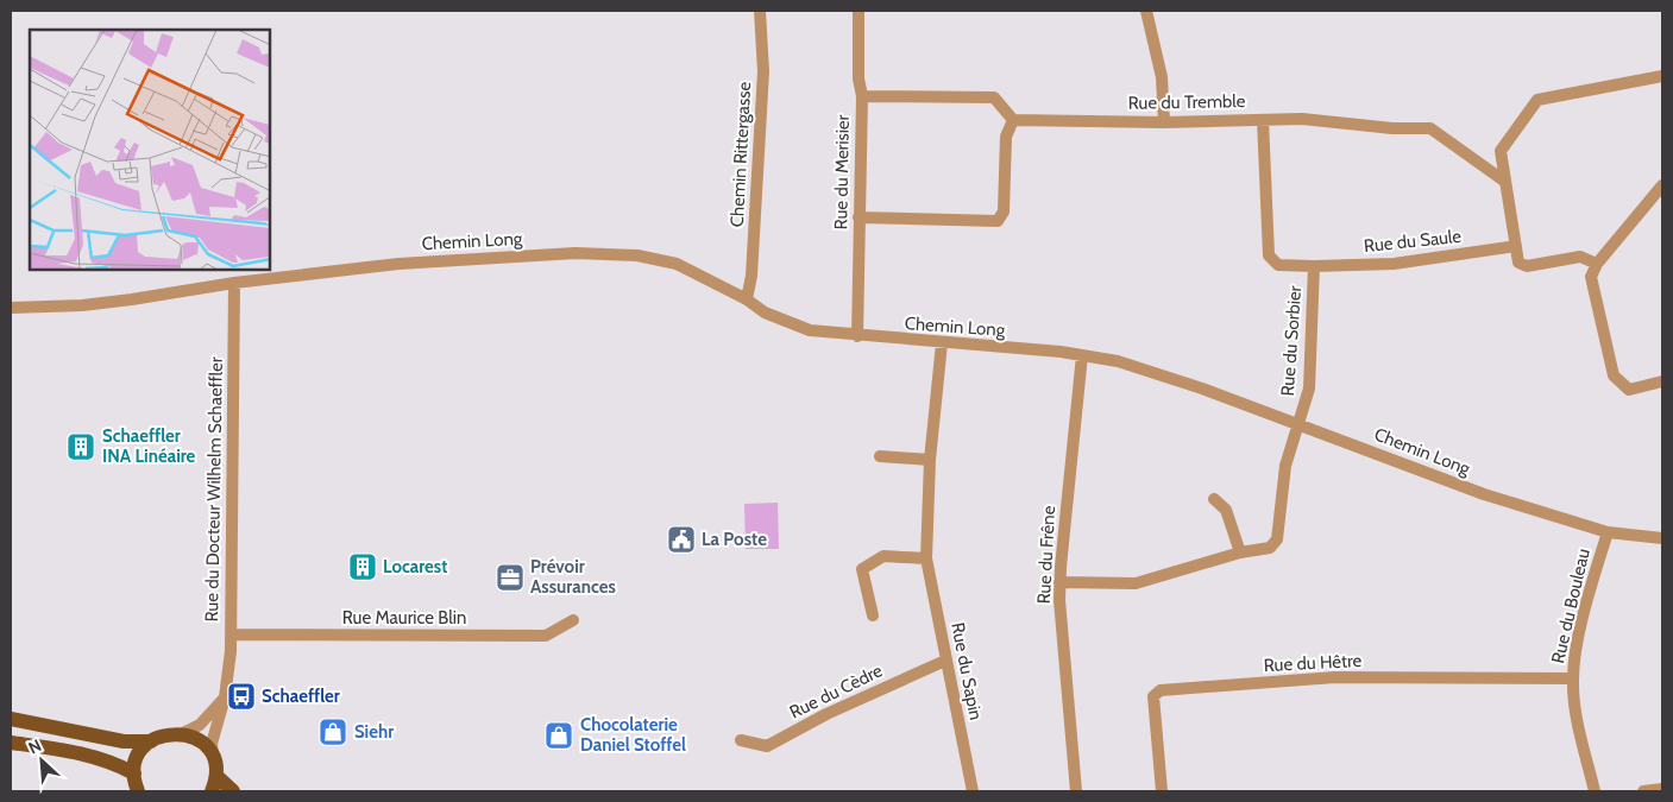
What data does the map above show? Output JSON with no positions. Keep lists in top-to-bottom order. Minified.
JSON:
{"streets":{"street":["Rue du Tremble","Chemin Rittergasse","Rue du Merisier","Chemin Long","Rue du Saule","Rue du Sorbier","Rue du Docteur Wilhelm Schaeffler","Rue du Frêne","Rue du Bouleau","Rue Maurice Blin","Rue du Hêtre","Rue du Sapin","Rue du Cèdre"]},"crossings":[["Rue du Tremble","Rue du Sorbier"],["Chemin Rittergasse","Chemin Long"],["Rue du Merisier","Chemin Long"],["Chemin Long","Rue du Sorbier"],["Chemin Long","Rue du Docteur Wilhelm Schaeffler"],["Chemin Long","Rue du Frêne"],["Chemin Long","Rue du Bouleau"],["Chemin Long","Rue du Sapin"],["Rue du Saule","Rue du Sorbier"],["Rue du Sorbier","Rue du Frêne"],["Rue du Docteur Wilhelm Schaeffler","Rue Maurice Blin"],["Rue du Bouleau","Rue du Hêtre"],["Rue du Sapin","Rue du Cèdre"]],"places":{"building":["Schaeffler INA Linéaire","Locarest"],"public building":["La Poste"],"office":["Prévoir Assurances"],"bus stop":["Schaeffler"],"shop":["Siehr","Chocolaterie Daniel Stoffel"]},"north":"top left"}
